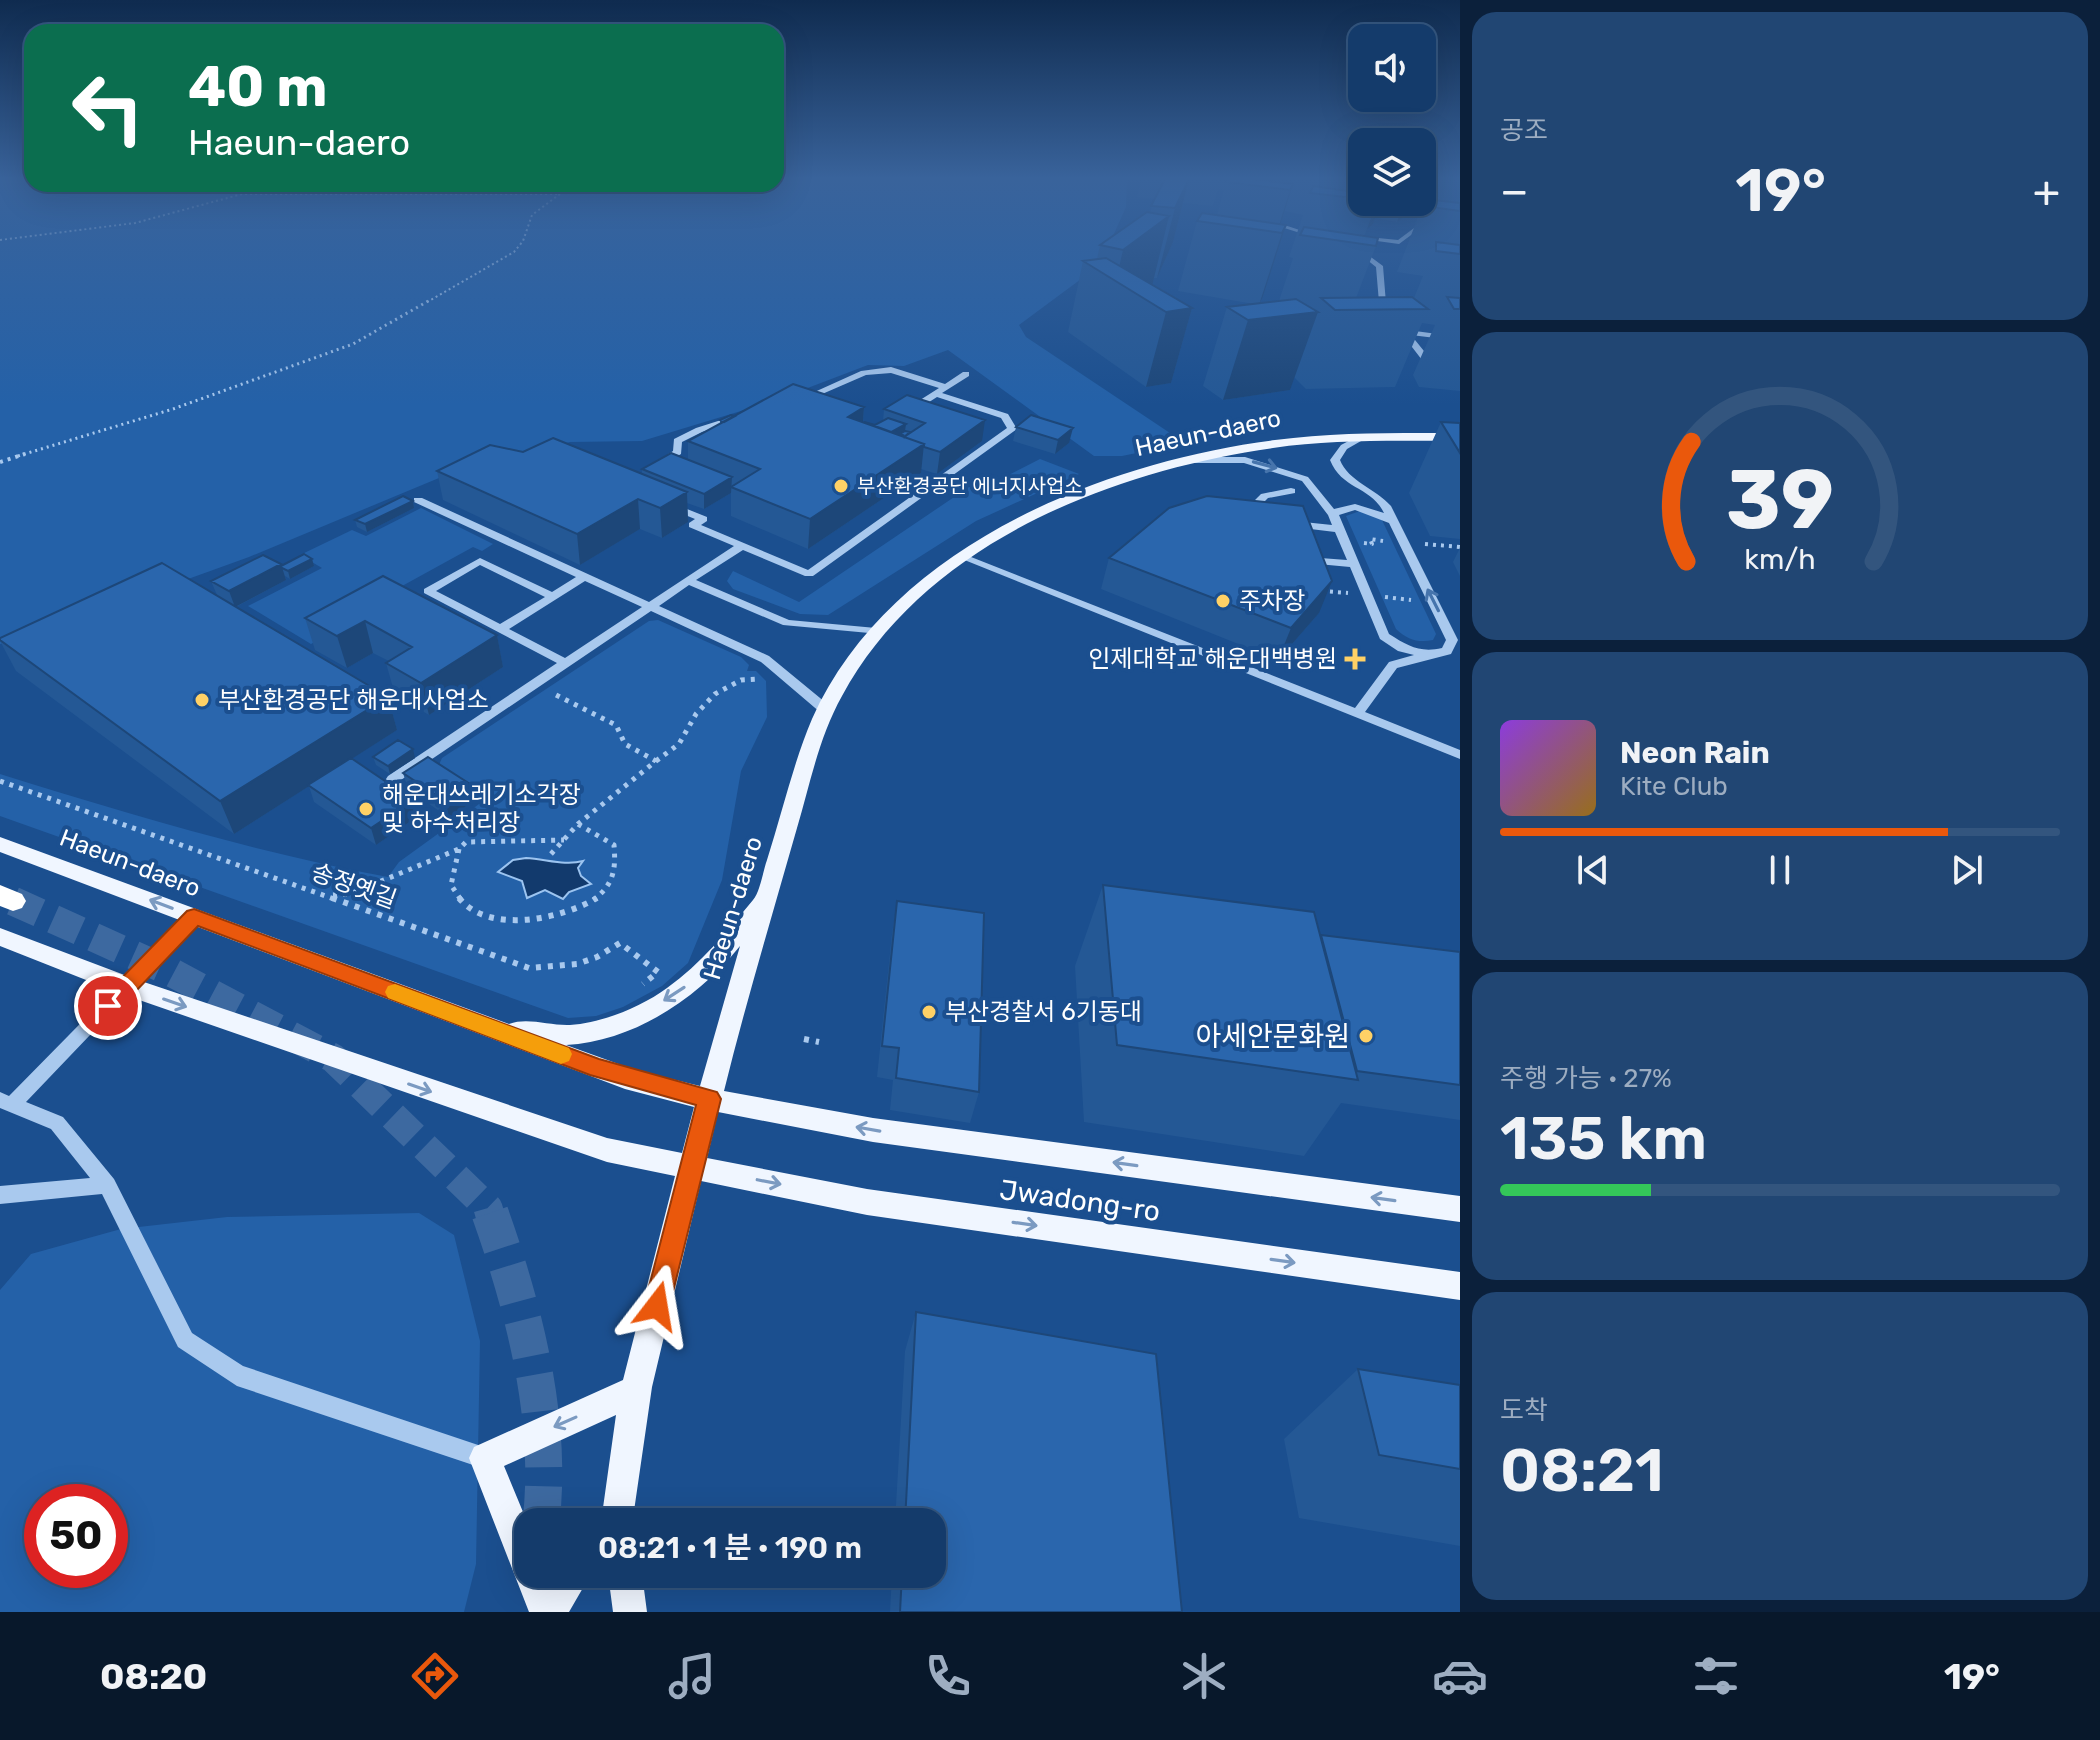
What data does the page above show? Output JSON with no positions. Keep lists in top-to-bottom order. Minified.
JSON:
{"streets":{"main road":["Haeun-daero","Jwadong-ro"],"path":["송정옛길"]},"crossings":[["Haeun-daero","Jwadong-ro"]],"places":{"other":["부산환경공단 에너지사업소","주차장","부산환경공단 해운대사업소","해운대쓰레기소각장 및 하수처리장","부산경찰서 6기동대","아세안문화원"],"health":["인제대학교 해운대백병원"]},"page":{"tile":["공조",["주행 가능 · 27%","135 km"],["도착","08:21"]],"turn":["40 m","Haeun-daero"],"heat":["−","19°","+"],"song":["Neon Rain","Kite Club"],"limit":"50","trip":"08:21 · 1 분 · 190 m","tabs":["08:20","19°"],"gauge":["39","km/h"]}}
